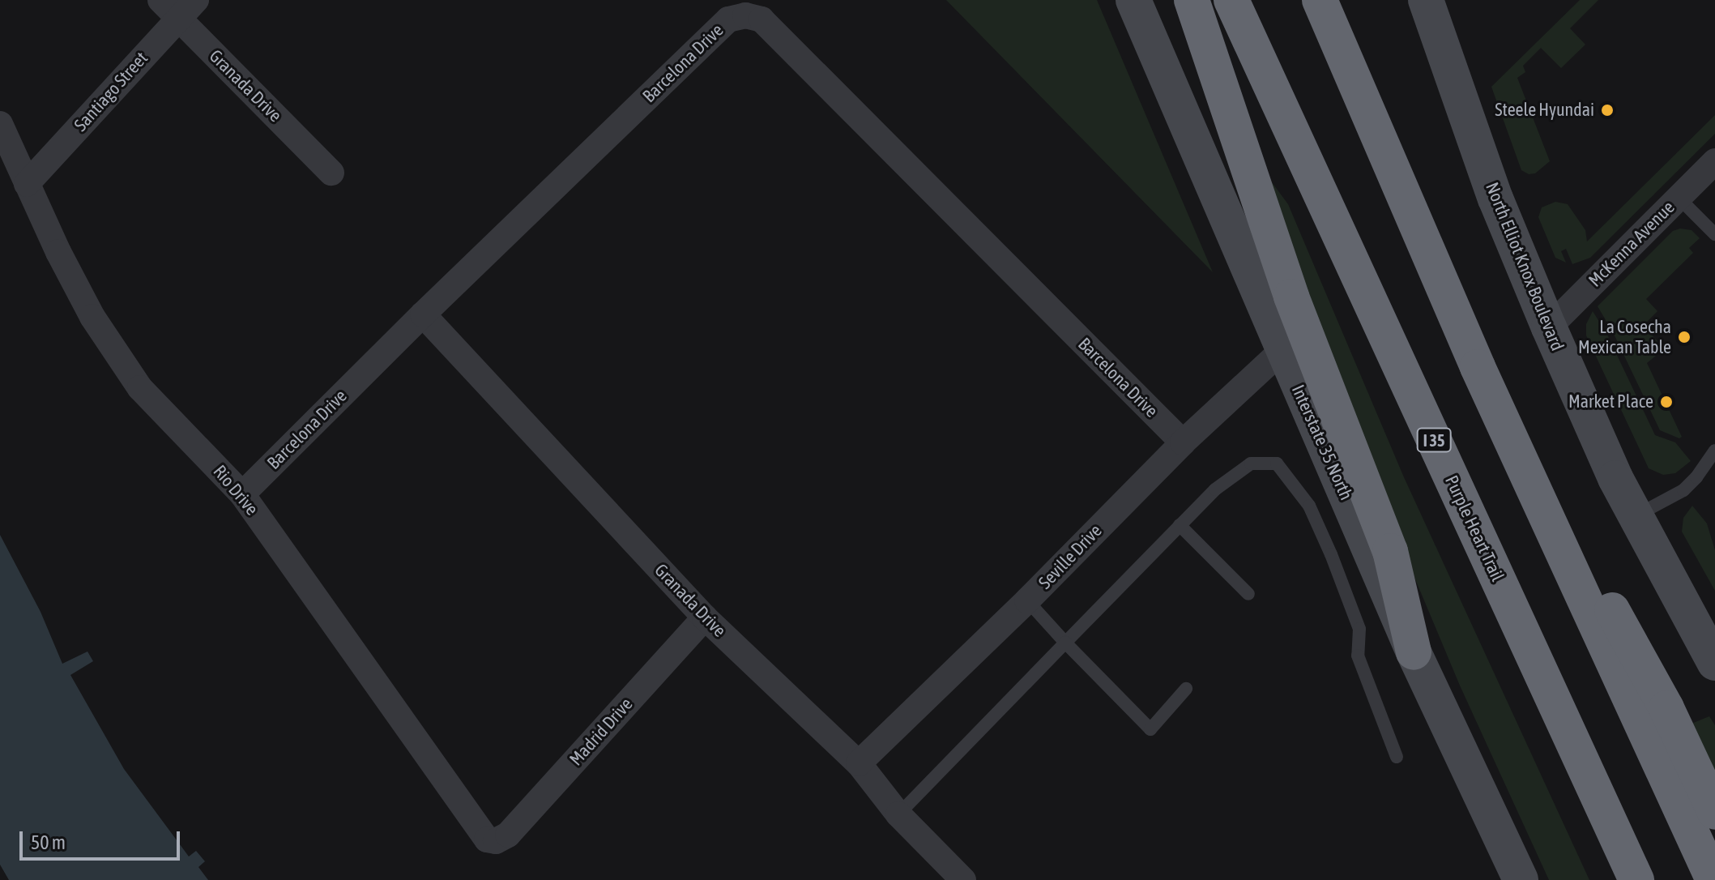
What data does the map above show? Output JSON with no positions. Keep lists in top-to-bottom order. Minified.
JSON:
{"streets":{"highway":["I 35","Purple Heart Trail"],"main road":["North Elliot Knox Boulevard","Interstate 35 North"],"street":["Barcelona Drive","Granada Drive","Santiago Street","McKenna Avenue","Rio Drive","Seville Drive","Madrid Drive"]},"crossings":[["Barcelona Drive","Granada Drive"],["Barcelona Drive","Rio Drive"],["Barcelona Drive","Seville Drive"],["Granada Drive","Santiago Street"],["Granada Drive","Seville Drive"],["Granada Drive","Madrid Drive"],["Santiago Street","Rio Drive"],["McKenna Avenue","North Elliot Knox Boulevard"],["Interstate 35 North","Seville Drive"],["Rio Drive","Madrid Drive"]],"places":["Steele Hyundai","La Cosecha Mexican Table","Market Place"],"scale_bar":"50 m"}
